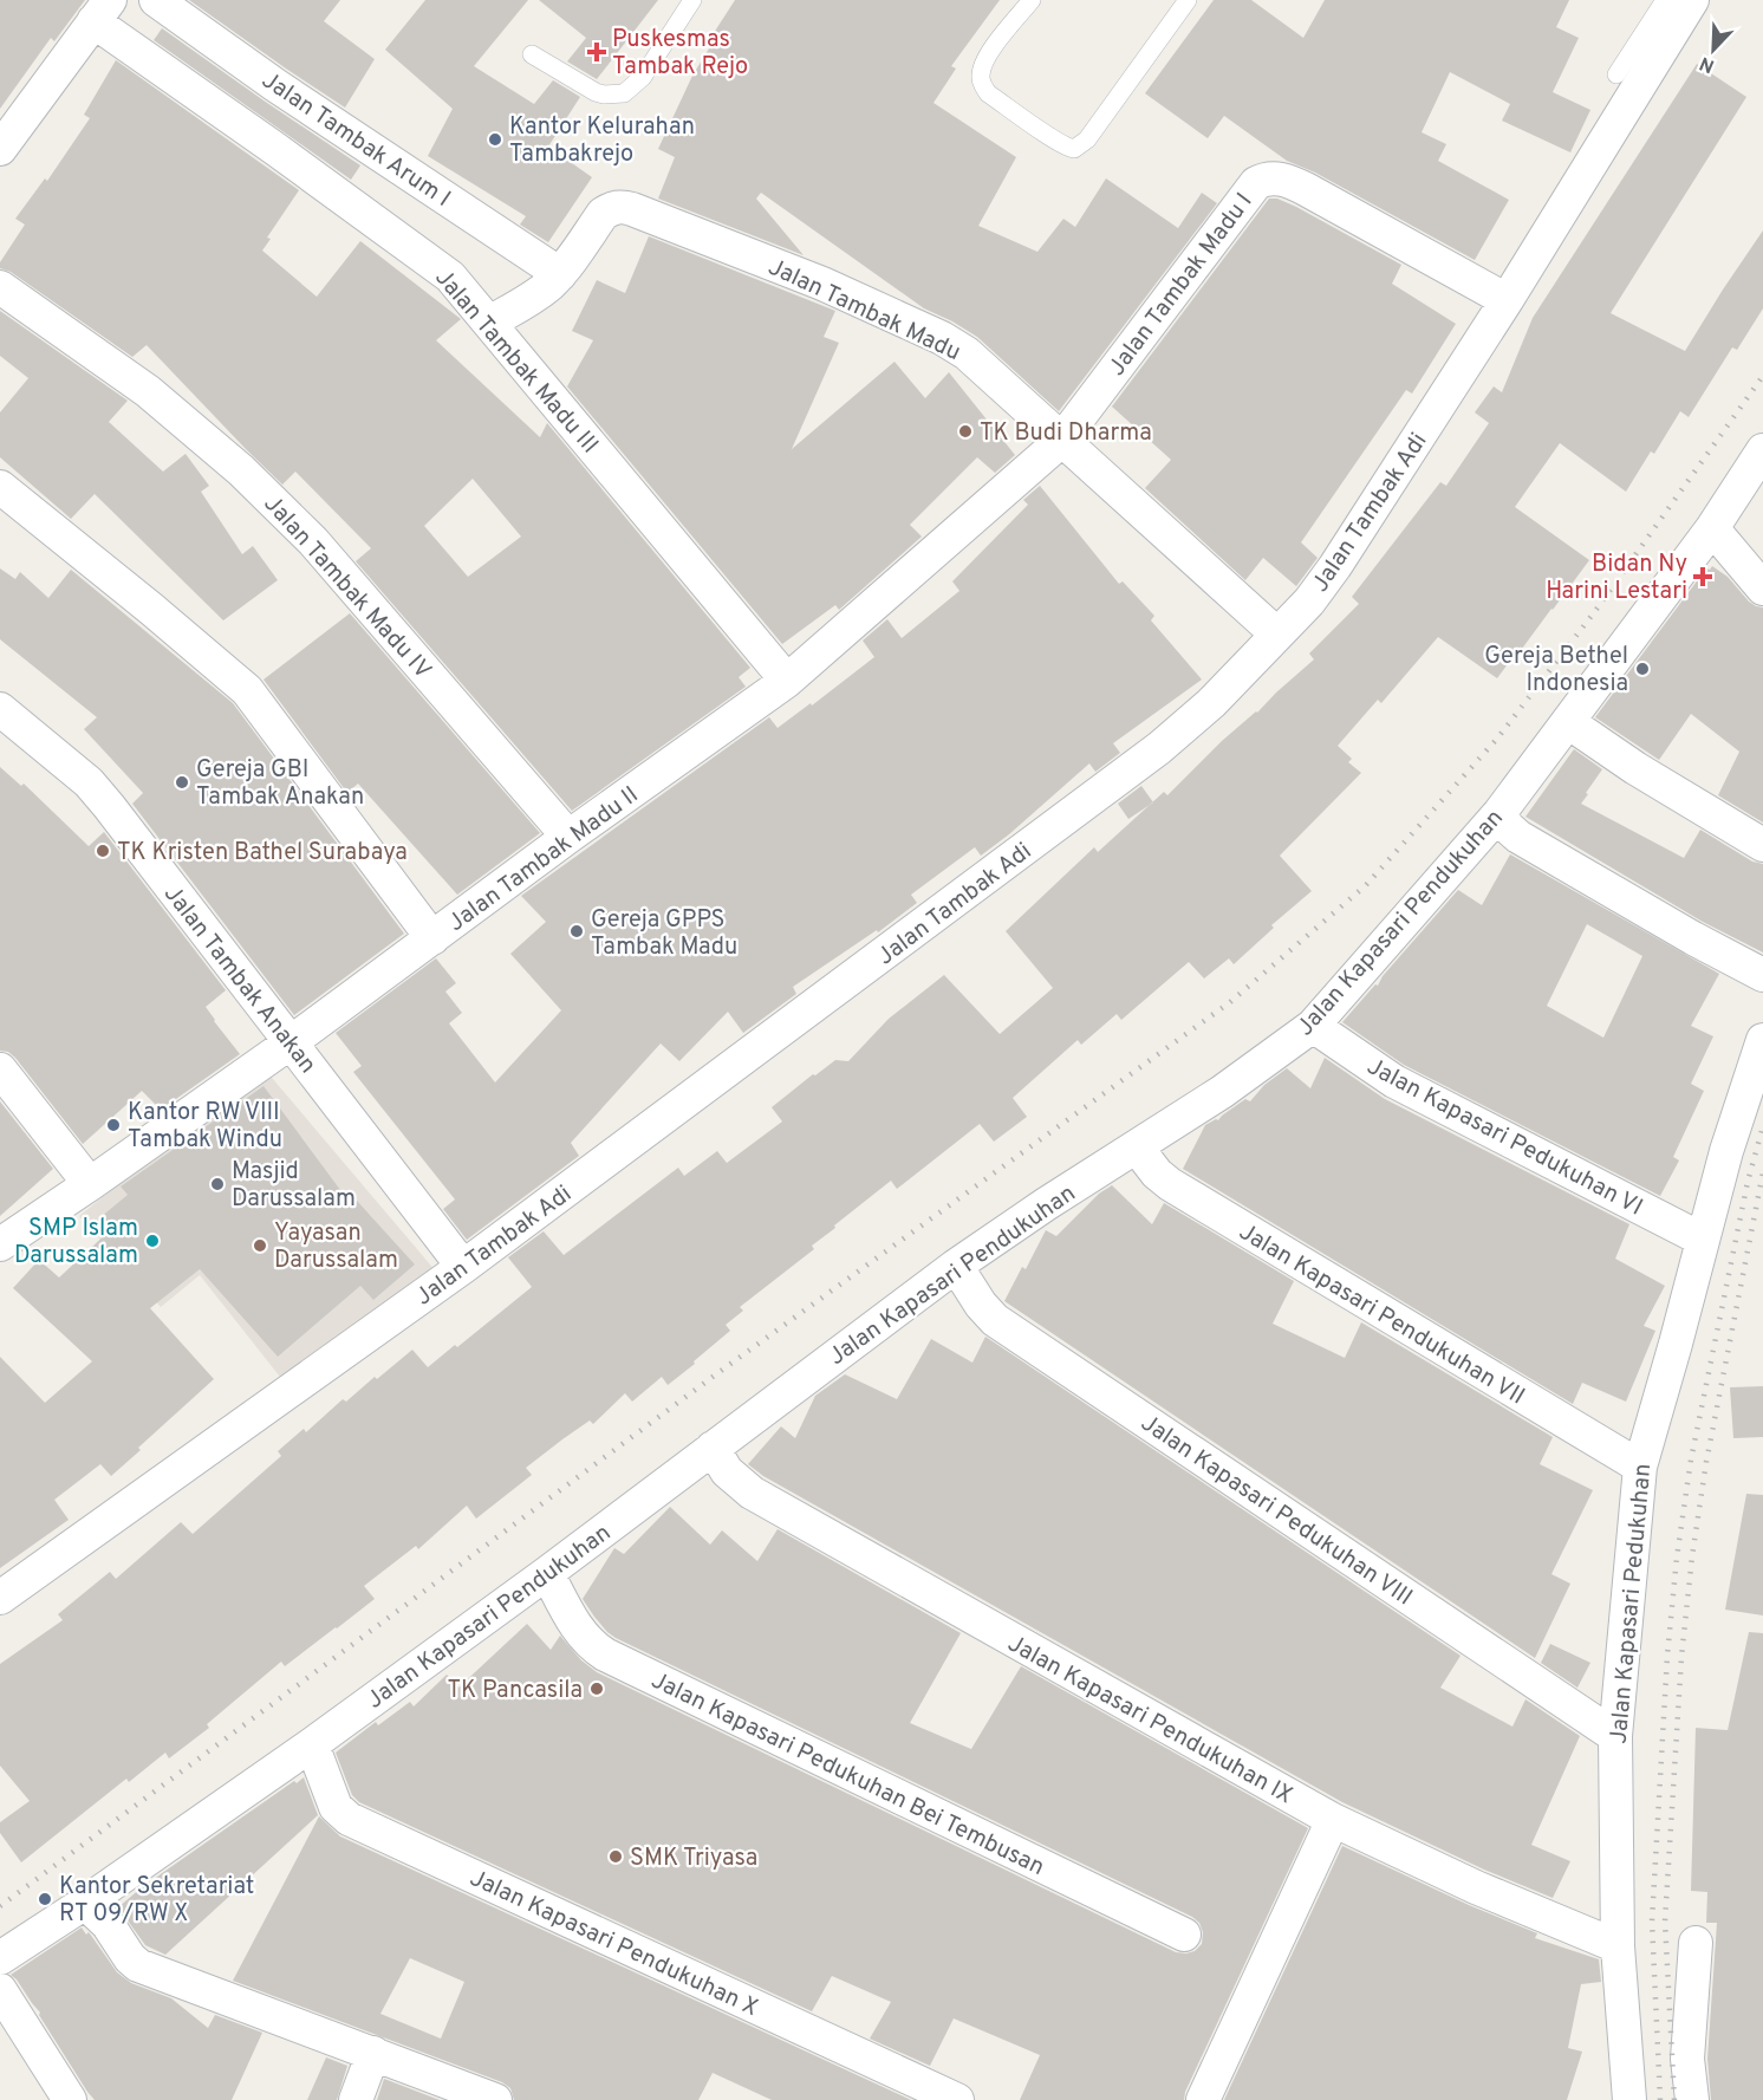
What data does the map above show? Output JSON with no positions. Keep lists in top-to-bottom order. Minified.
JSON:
{"streets":{"street":["Jalan Tambak Arum I","Jalan Tambak Madu I","Jalan Tambak Madu","Jalan Tambak Madu III","Jalan Tambak Adi","Jalan Tambak Madu IV","Jalan Tambak Madu II","Jalan Kapasari Pendukuhan","Jalan Tambak Anakan","Jalan Kapasari Pedukuhan VI","Jalan Kapasari Pendukuhan VII","Jalan Kapasari Pedukuhan VIII","Jalan Kapasari Pedukuhan","Jalan Kapasari Pendukuhan IX","Jalan Kapasari Pedukuhan Bei Tembusan","Jalan Kapasari Pendukuhan X"]},"crossings":[["Jalan Tambak Arum I","Jalan Tambak Madu"],["Jalan Tambak Madu I","Jalan Tambak Madu"],["Jalan Tambak Madu I","Jalan Tambak Adi"],["Jalan Tambak Madu I","Jalan Tambak Madu II"],["Jalan Tambak Madu","Jalan Tambak Madu III"],["Jalan Tambak Madu","Jalan Tambak Adi"],["Jalan Tambak Madu","Jalan Tambak Madu II"],["Jalan Tambak Madu III","Jalan Tambak Madu II"],["Jalan Tambak Adi","Jalan Tambak Anakan"],["Jalan Tambak Madu IV","Jalan Tambak Madu II"],["Jalan Tambak Madu II","Jalan Tambak Anakan"],["Jalan Kapasari Pendukuhan","Jalan Kapasari Pedukuhan VI"],["Jalan Kapasari Pendukuhan","Jalan Kapasari Pendukuhan VII"],["Jalan Kapasari Pendukuhan","Jalan Kapasari Pedukuhan VIII"],["Jalan Kapasari Pendukuhan","Jalan Kapasari Pendukuhan IX"],["Jalan Kapasari Pendukuhan","Jalan Kapasari Pedukuhan Bei Tembusan"],["Jalan Kapasari Pendukuhan","Jalan Kapasari Pendukuhan X"],["Jalan Kapasari Pedukuhan VI","Jalan Kapasari Pedukuhan"],["Jalan Kapasari Pendukuhan VII","Jalan Kapasari Pedukuhan"],["Jalan Kapasari Pedukuhan VIII","Jalan Kapasari Pedukuhan"],["Jalan Kapasari Pedukuhan","Jalan Kapasari Pendukuhan IX"]],"places":{"health":["Puskesmas Tambak Rejo","Bidan Ny Harini Lestari"],"other":["Kantor Kelurahan Tambakrejo","TK Budi Dharma","Gereja Bethel Indonesia","Gereja GBI Tambak Anakan","TK Kristen Bathel Surabaya","Gereja GPPS Tambak Madu","Kantor RW VIII Tambak Windu","Masjid Darussalam","SMP Islam Darussalam","Yayasan Darussalam","TK Pancasila","SMK Triyasa","Kantor Sekretariat RT 09/RW X"]},"north":"bottom left"}
